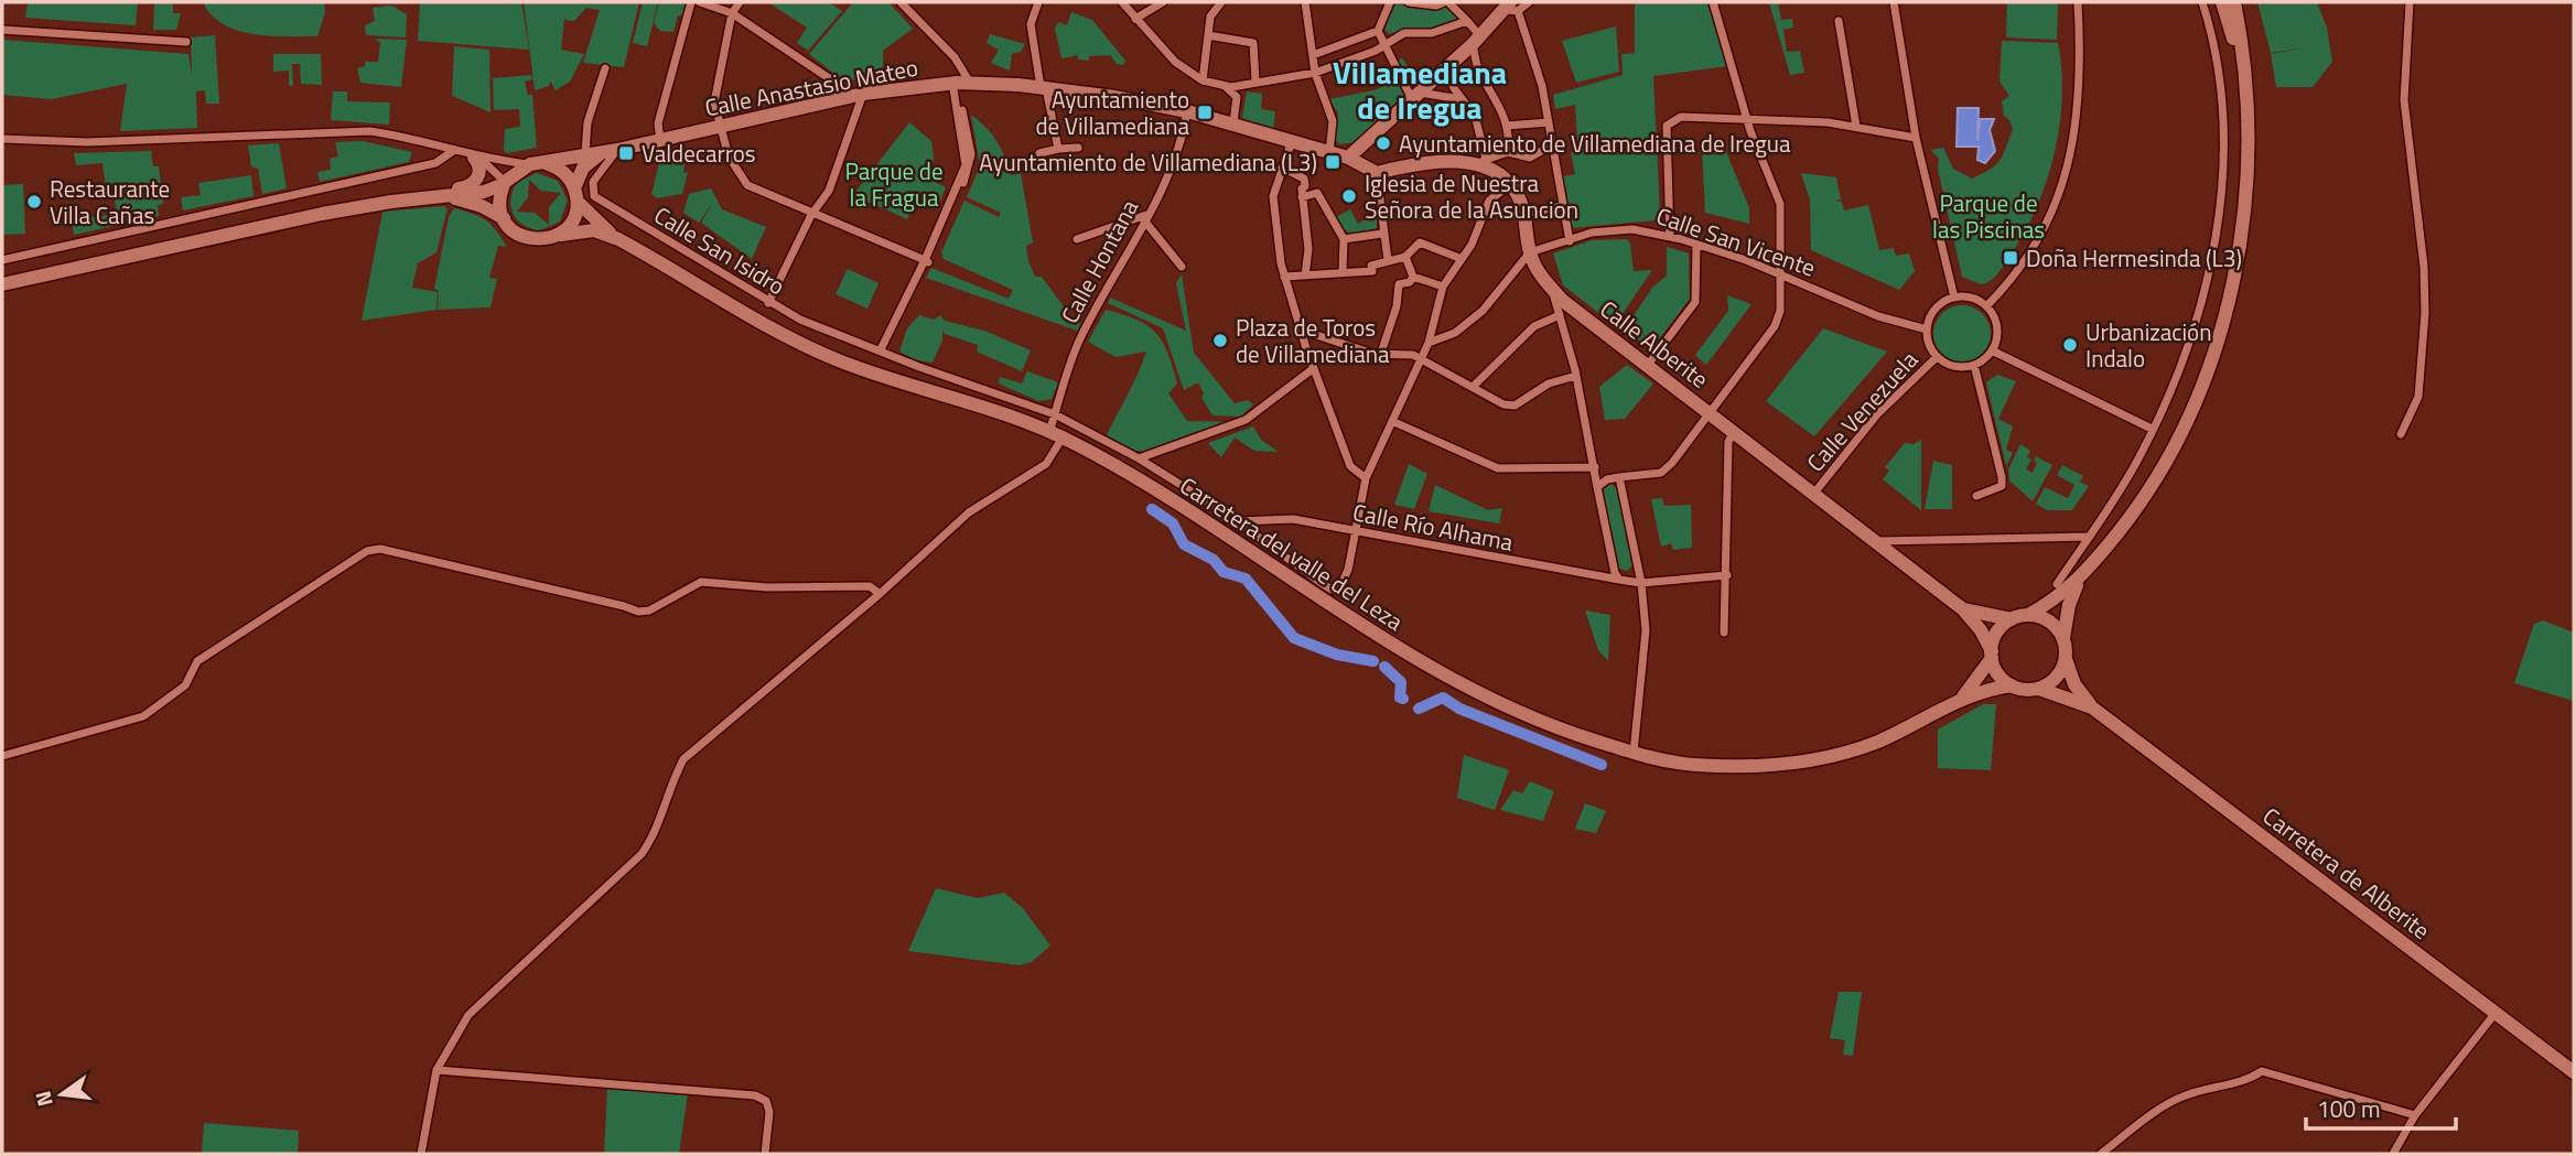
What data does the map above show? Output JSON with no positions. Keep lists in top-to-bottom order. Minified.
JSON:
{"streets":{"main road":["Calle Anastasio Mateo","Calle Alberite","Carretera del valle del Leza","Carretera de Alberite"],"street":["Calle San Vicente","Calle San Isidro","Calle Hontana","Calle Venezuela","Calle Río Alhama"]},"crossings":[["Calle Anastasio Mateo","Calle San Isidro"],["Calle Anastasio Mateo","Calle Hontana"],["Calle San Vicente","Calle Alberite"],["Calle San Vicente","Calle Venezuela"],["Calle San Isidro","Calle Hontana"],["Calle San Isidro","Calle Río Alhama"],["Calle Hontana","Carretera del valle del Leza"],["Calle Alberite","Calle Venezuela"],["Calle Alberite","Carretera del valle del Leza"],["Calle Alberite","Carretera de Alberite"],["Carretera del valle del Leza","Carretera de Alberite"]],"districts":["Villamediana de Iregua"],"parks":["Parque de la Fragua","Parque de las Piscinas"],"places":{"transit":["Ayuntamiento de Villamediana","Valdecarros","Ayuntamiento de Villamediana (L3)","Doña Hermesinda (L3)"],"other":["Ayuntamiento de Villamediana de Iregua","Iglesia de Nuestra Señora de la Asuncion","Restaurante Villa Cañas","Plaza de Toros de Villamediana","Urbanización Indalo"]},"scale_bar":"100 m","north":"left"}
